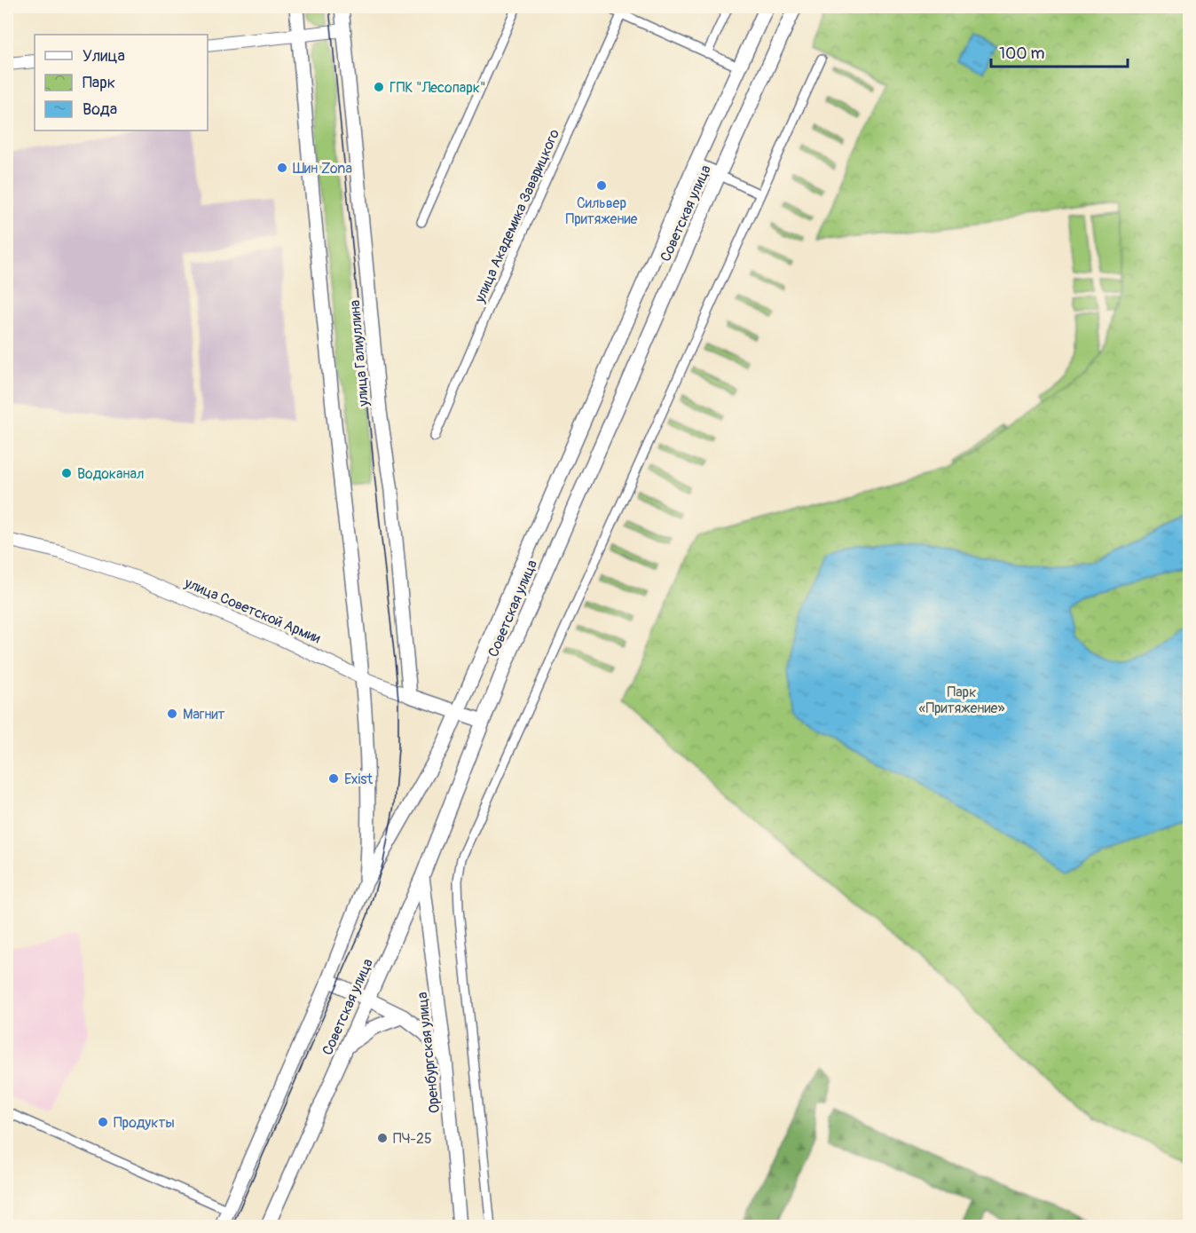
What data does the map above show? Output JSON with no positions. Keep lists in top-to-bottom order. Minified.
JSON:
{"streets":{"main road":["Советская улица","улица Галиуллина","улица Советской Армии","Оренбургская улица"],"street":["улица Академика Заварицкого"]},"crossings":[["Советская улица","улица Галиуллина"],["Советская улица","улица Советской Армии"],["Советская улица","Оренбургская улица"],["улица Галиуллина","улица Советской Армии"]],"parks":["Парк «Притяжение»"],"places":["ГПК \"Лесопарк\"","Шин Zona","Сильвер Притяжение","Водоканал","Магнит","Exist","Продукты","ПЧ-25"],"legend":["Улица","Парк","Вода"],"scale_bar":"100 m"}
